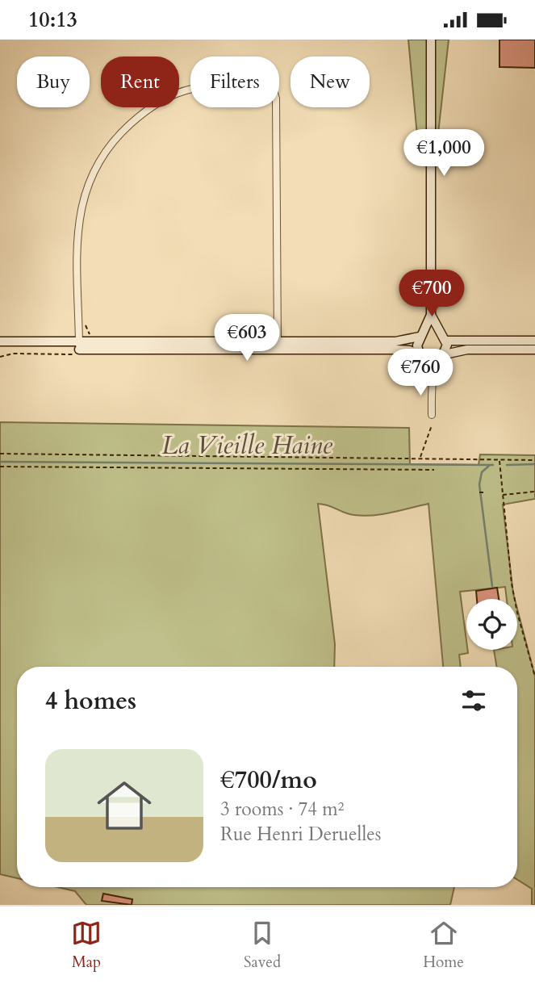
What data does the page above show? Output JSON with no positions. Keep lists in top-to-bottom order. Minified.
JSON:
{"water":["La Vieille Haine"],"page":{"status":"10:13","chip":["Buy","Rent","Filters","New"],"price":["€1,000","€700","€603","€760"],"heading":"4 homes","list":[{"name":"€700/mo","note":"3 rooms · 74 m² · Rue Henri Deruelles"}],"tabs":["Map","Saved","Home"]}}
